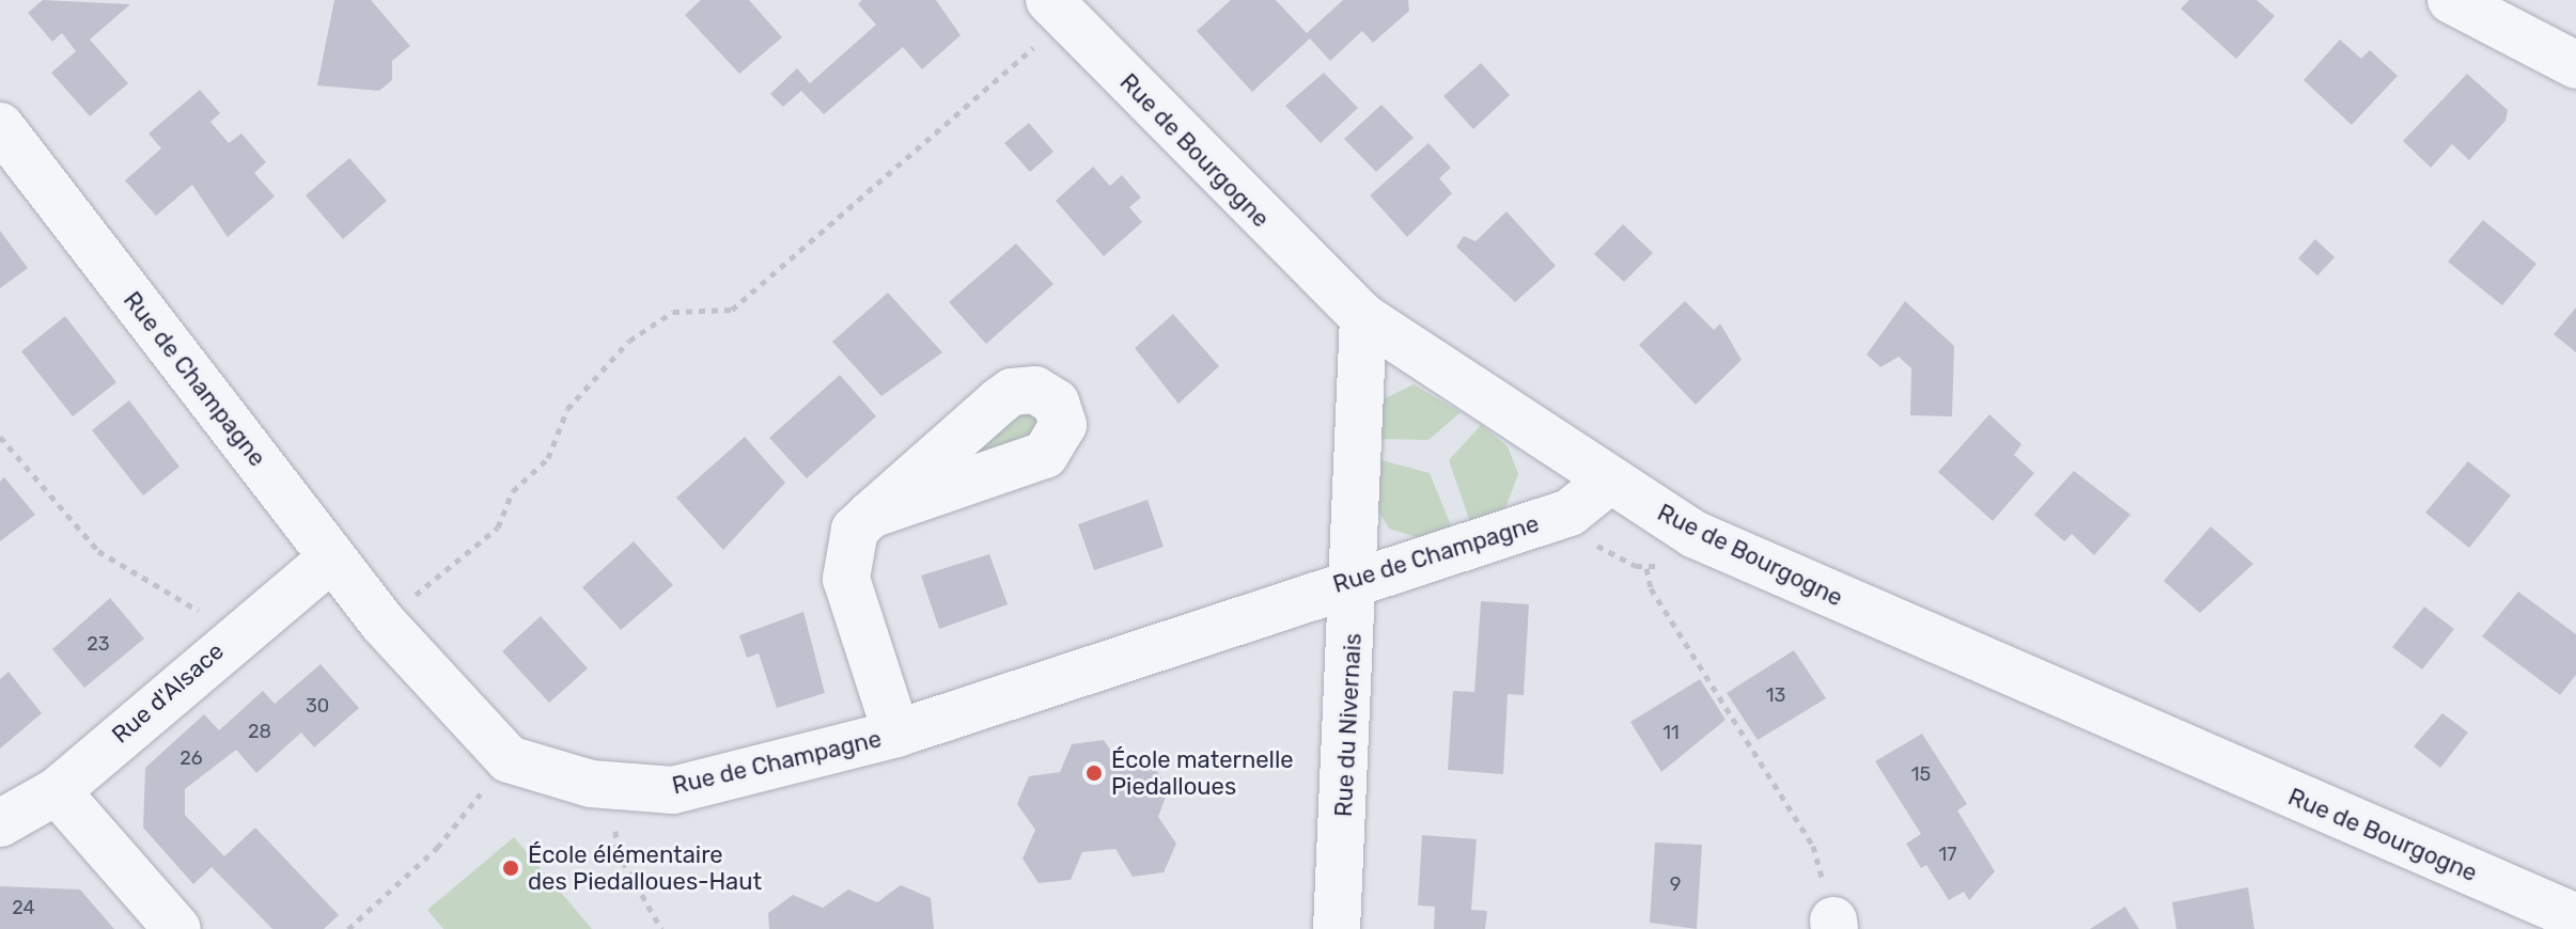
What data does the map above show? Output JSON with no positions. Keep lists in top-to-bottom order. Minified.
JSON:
{"streets":{"street":["Rue de Bourgogne","Rue de Champagne","Rue d'Alsace","Rue du Nivernais"]},"crossings":[["Rue de Bourgogne","Rue de Champagne"],["Rue de Bourgogne","Rue du Nivernais"],["Rue de Champagne","Rue d'Alsace"],["Rue de Champagne","Rue du Nivernais"]],"places":["École maternelle Piedalloues","École élémentaire des Piedalloues-Haut"],"house_numbers":["23","13","30","28","11","26","15","17","9","24"]}
